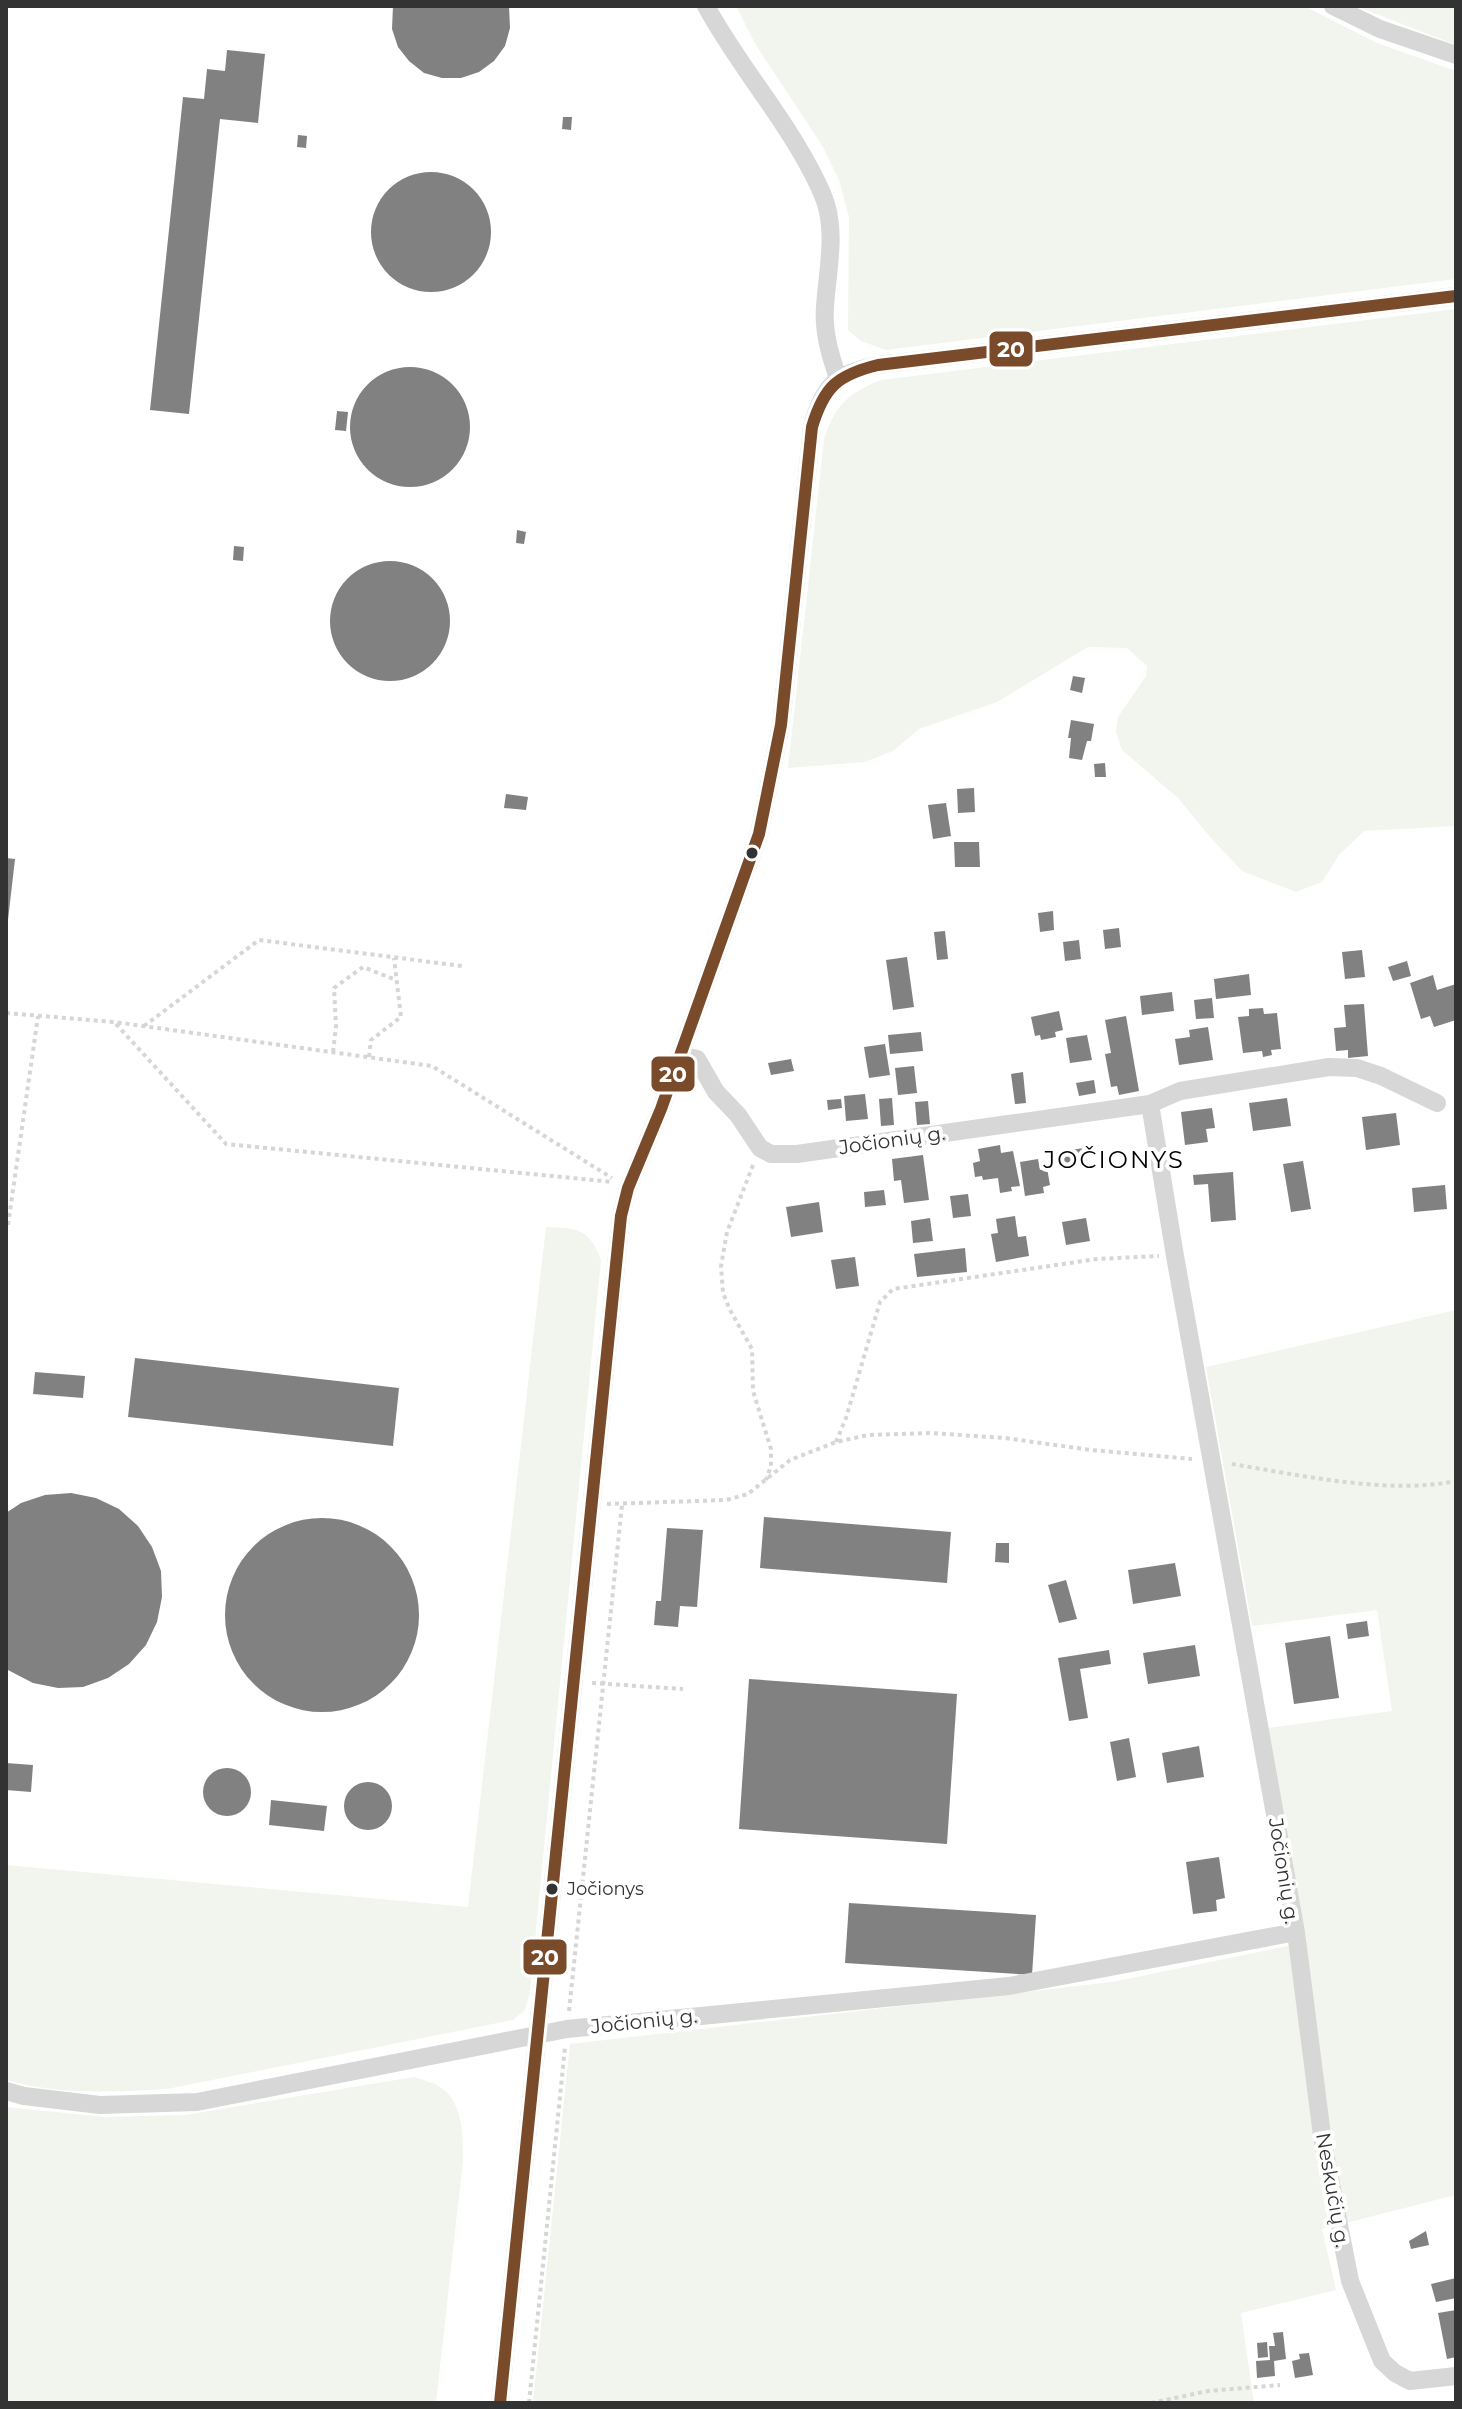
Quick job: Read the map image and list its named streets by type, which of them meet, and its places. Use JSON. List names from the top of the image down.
{
  "streets": {
    "street": ["Jočionių g.", "Neskučių g."]
  },
  "crossings": [
    ["Jočionių g.", "Neskučių g."]
  ],
  "districts": ["JOČIONYS"],
  "places": ["Jočionys"],
  "lines": ["transit line 20"]
}
